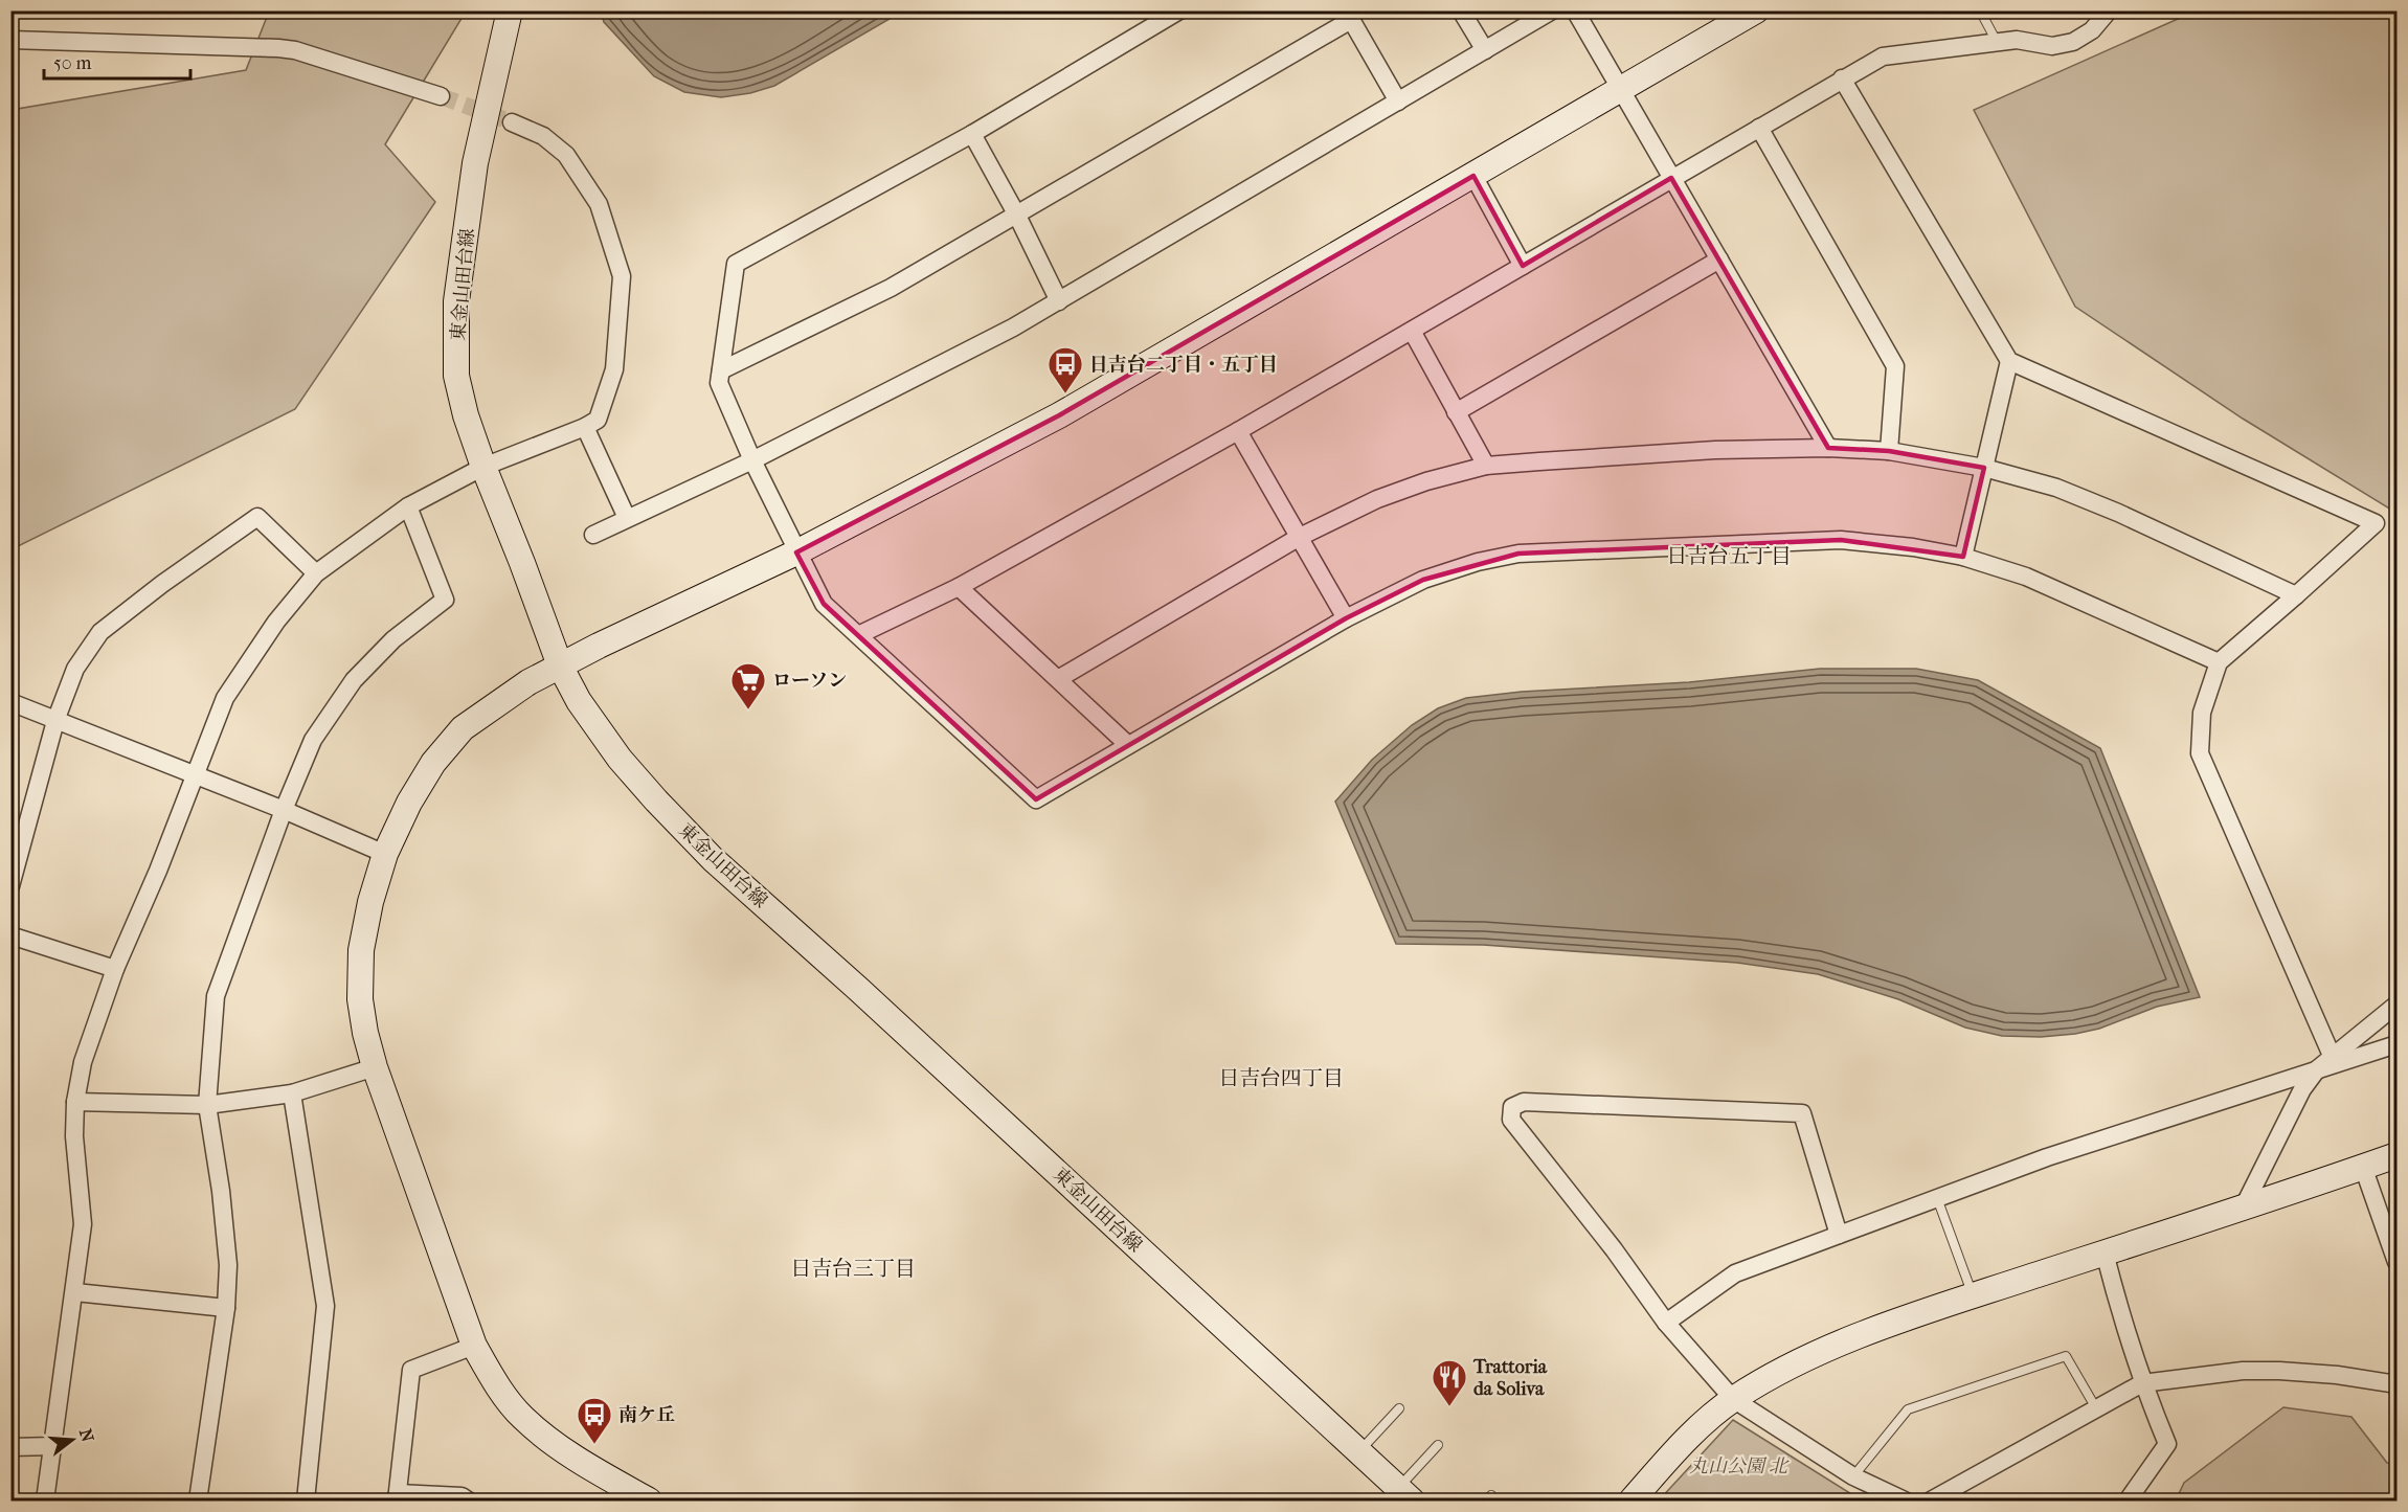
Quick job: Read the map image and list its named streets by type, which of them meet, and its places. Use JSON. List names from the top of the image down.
{
  "streets": {
    "street": ["東金山田台線"]
  },
  "districts": ["日吉台五丁目", "日吉台四丁目", "日吉台三丁目"],
  "parks": ["丸山公園 北"],
  "places": {
    "bus stop": ["日吉台二丁目・五丁目", "南ケ丘"],
    "supermarket": ["ローソン"],
    "restaurant": ["Trattoria da Soliva"]
  },
  "scale_bar": "50 m",
  "north": "right"
}
